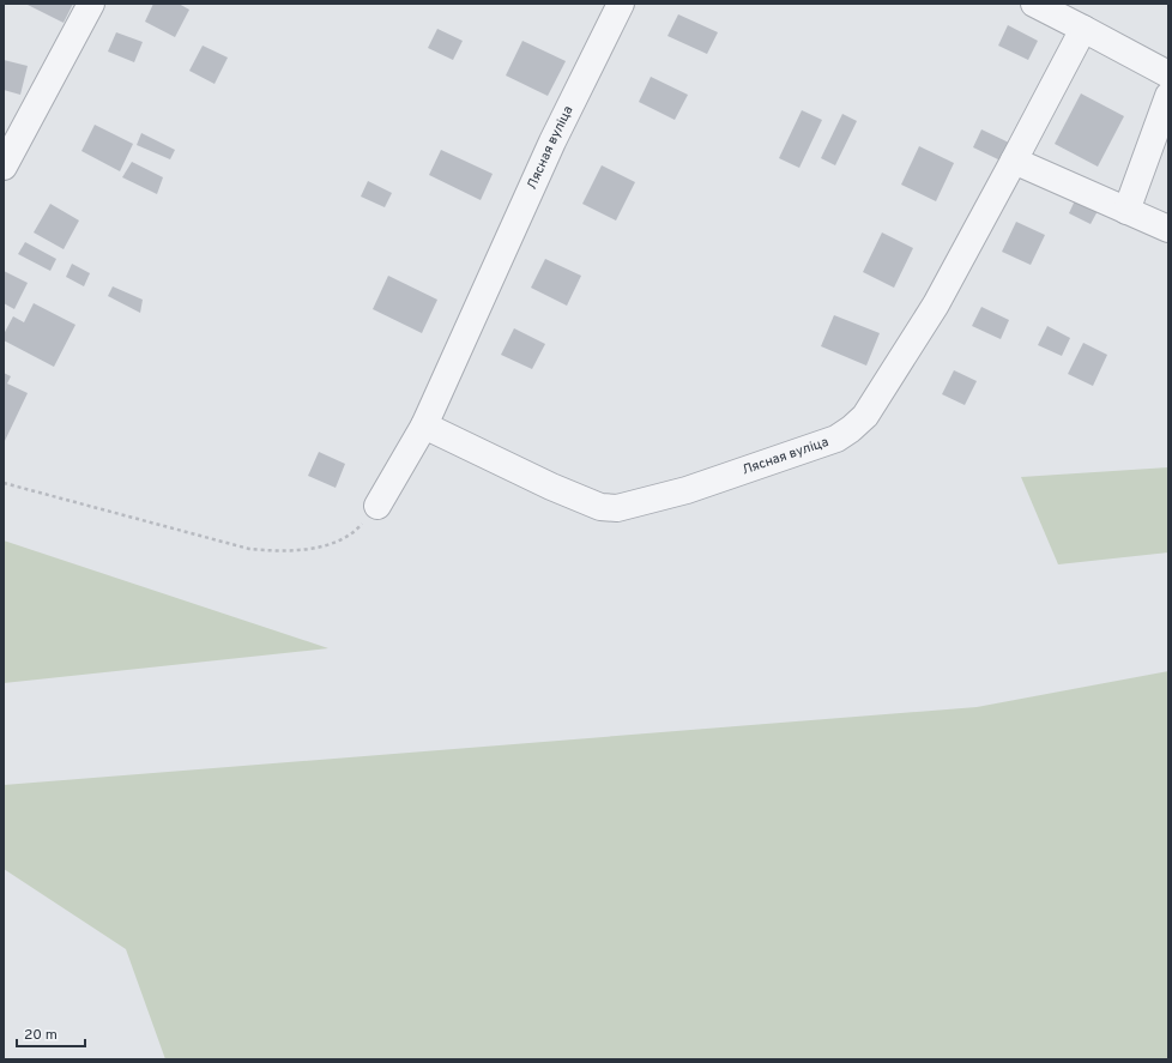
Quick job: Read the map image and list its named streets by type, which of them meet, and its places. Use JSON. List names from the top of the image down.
{
  "streets": {
    "street": ["Лясная вуліца"]
  },
  "scale_bar": "20 m"
}
